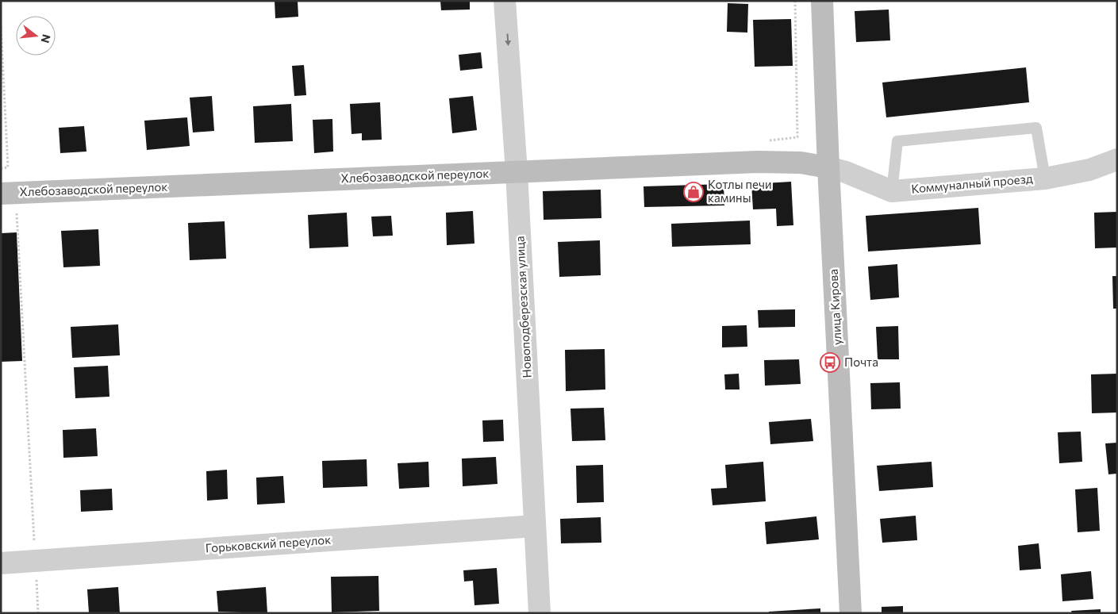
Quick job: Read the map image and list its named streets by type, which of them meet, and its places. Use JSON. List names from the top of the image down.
{
  "streets": {
    "street": [
      "Хлебозаводской переулок",
      "Коммуналный проезд",
      "Новоподберезская улица",
      "улица Кирова",
      "Горьковский переулок"
    ]
  },
  "crossings": [
    ["Хлебозаводской переулок", "Коммуналный проезд"],
    ["Хлебозаводской переулок", "Новоподберезская улица"],
    ["Хлебозаводской переулок", "улица Кирова"],
    ["Коммуналный проезд", "улица Кирова"],
    ["Новоподберезская улица", "Горьковский переулок"]
  ],
  "places": {
    "shop": ["Котлы печи камины"],
    "bus stop": ["Почта"]
  },
  "north": "right"
}
